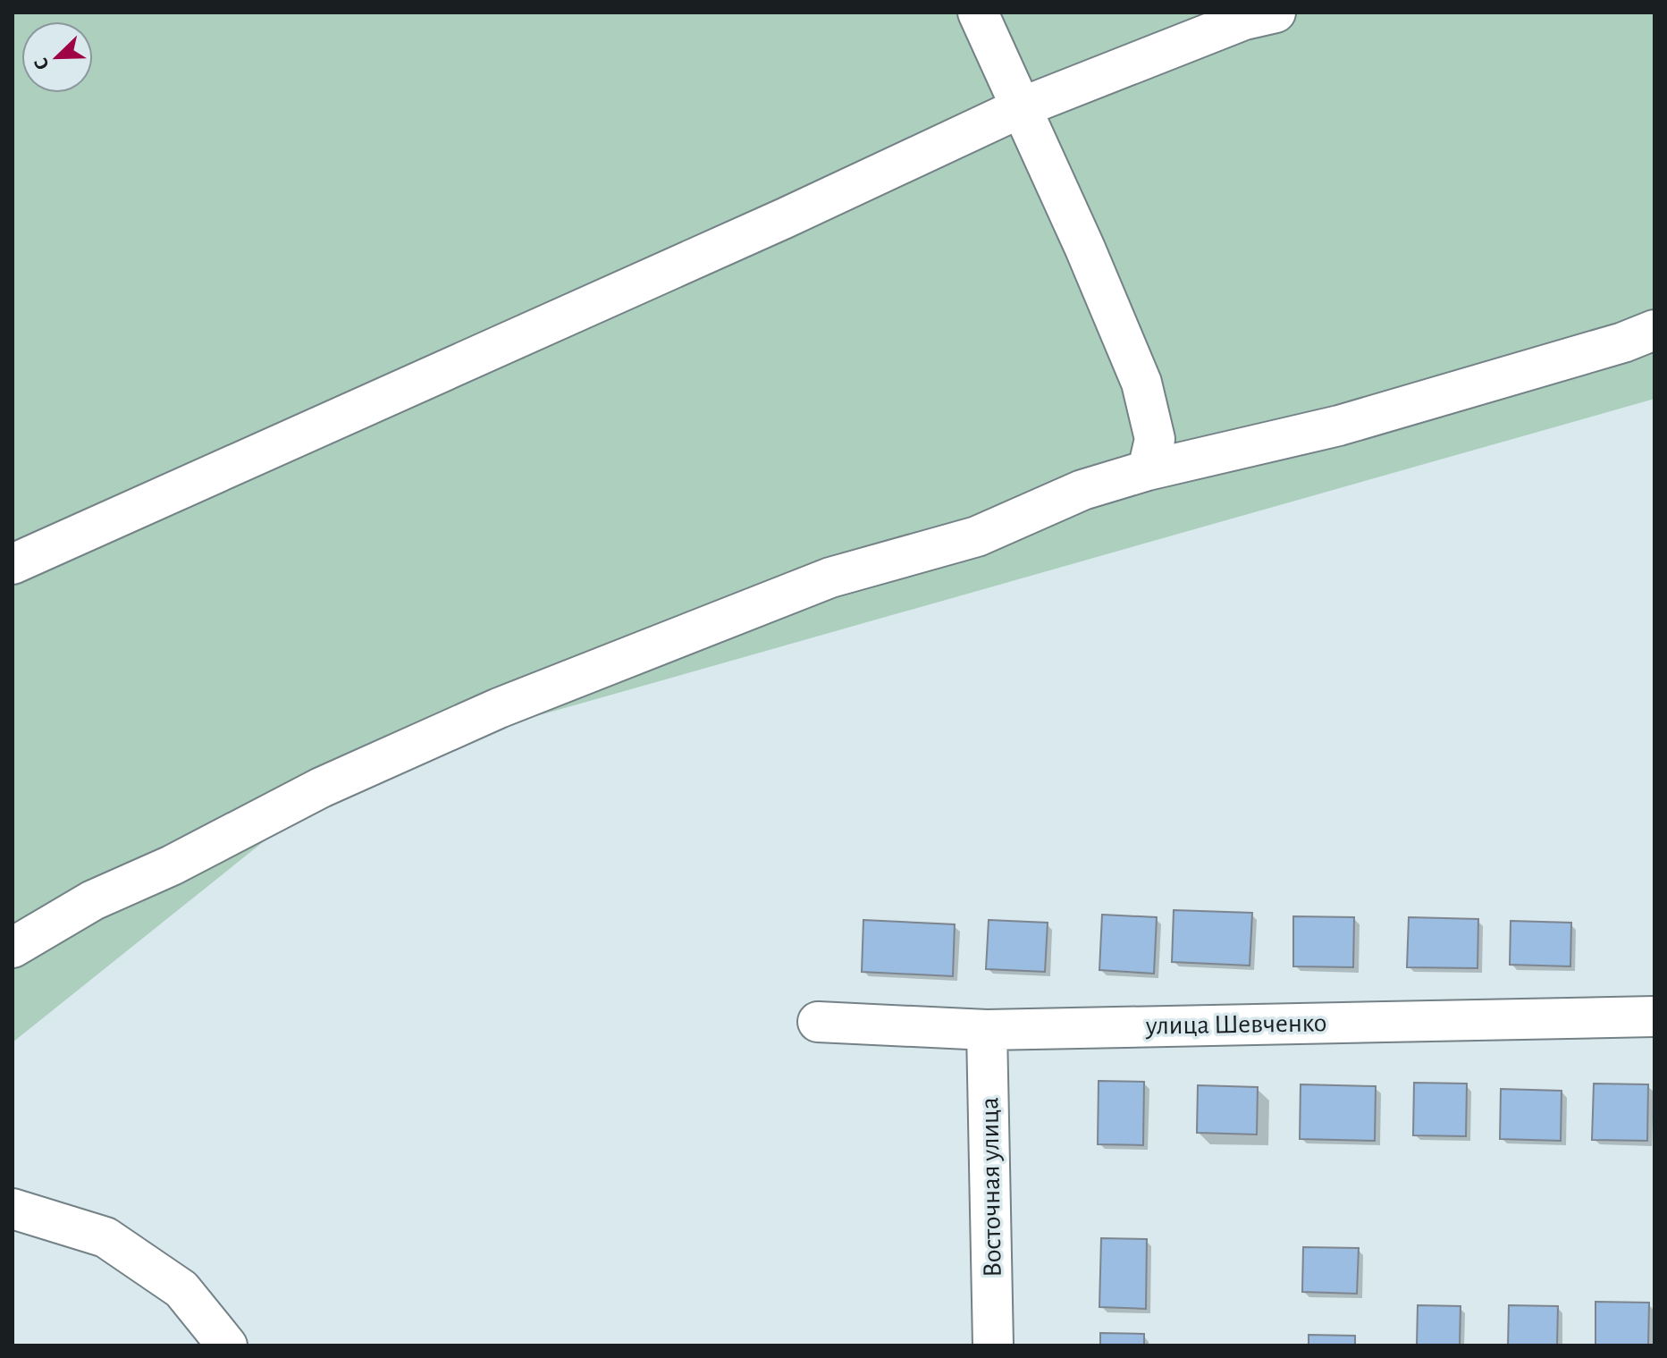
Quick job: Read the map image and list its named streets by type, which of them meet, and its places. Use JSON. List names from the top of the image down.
{
  "streets": {
    "street": ["улица Шевченко", "Восточная улица"]
  },
  "crossings": [
    ["улица Шевченко", "Восточная улица"]
  ],
  "north": "bottom left"
}
